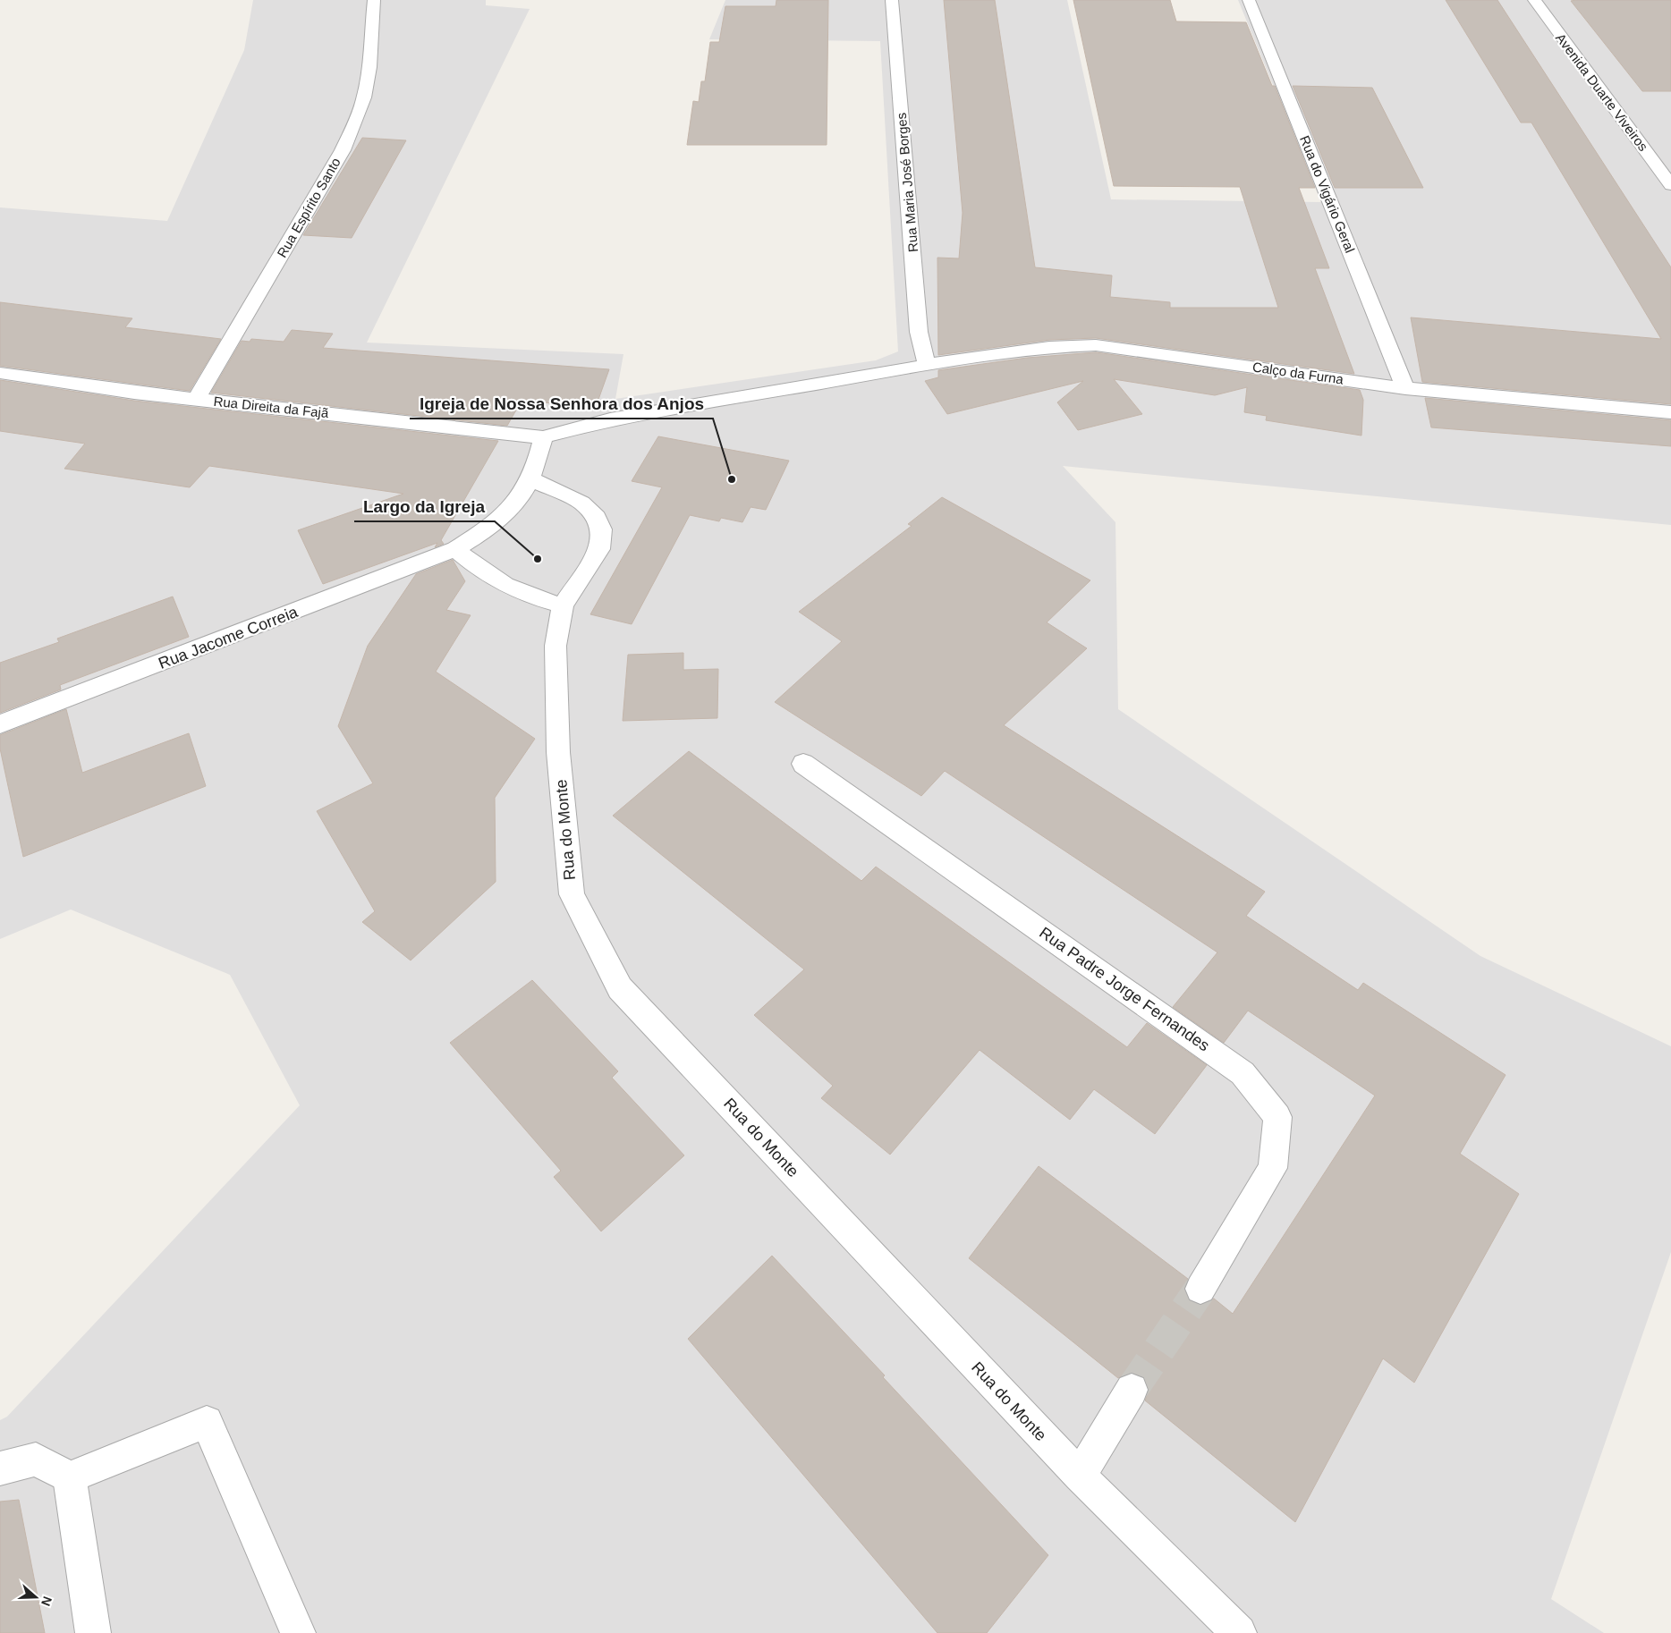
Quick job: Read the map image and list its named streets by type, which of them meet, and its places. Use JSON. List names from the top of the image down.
{
  "streets": {
    "street": [
      "Avenida Duarte Viveiros",
      "Rua Maria José Borges",
      "Rua do Vigário Geral",
      "Rua Espírito Santo",
      "Calço da Furna",
      "Rua Direita da Fajã",
      "Rua Jacome Correia",
      "Rua do Monte",
      "Rua Padre Jorge Fernandes"
    ]
  },
  "crossings": [
    ["Rua Maria José Borges", "Calço da Furna"],
    ["Rua do Vigário Geral", "Calço da Furna"],
    ["Rua Espírito Santo", "Rua Direita da Fajã"],
    ["Calço da Furna", "Rua Direita da Fajã"],
    ["Calço da Furna", "Rua Jacome Correia"],
    ["Rua Direita da Fajã", "Rua Jacome Correia"],
    ["Rua Jacome Correia", "Rua do Monte"]
  ],
  "places": ["Igreja de Nossa Senhora dos Anjos", "Largo da Igreja"],
  "north": "right"
}
